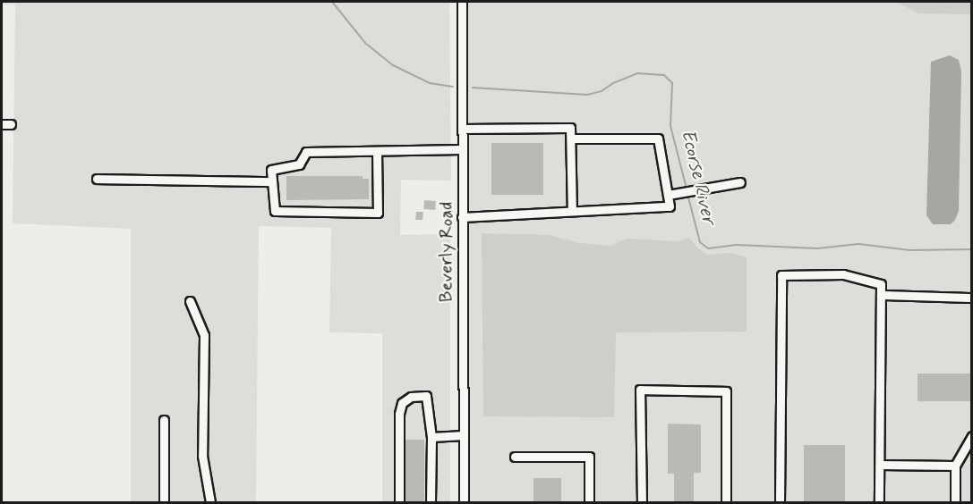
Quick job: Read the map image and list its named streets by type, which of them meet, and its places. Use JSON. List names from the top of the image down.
{
  "streets": {
    "street": ["Beverly Road"]
  },
  "water": ["Ecorse River"]
}
